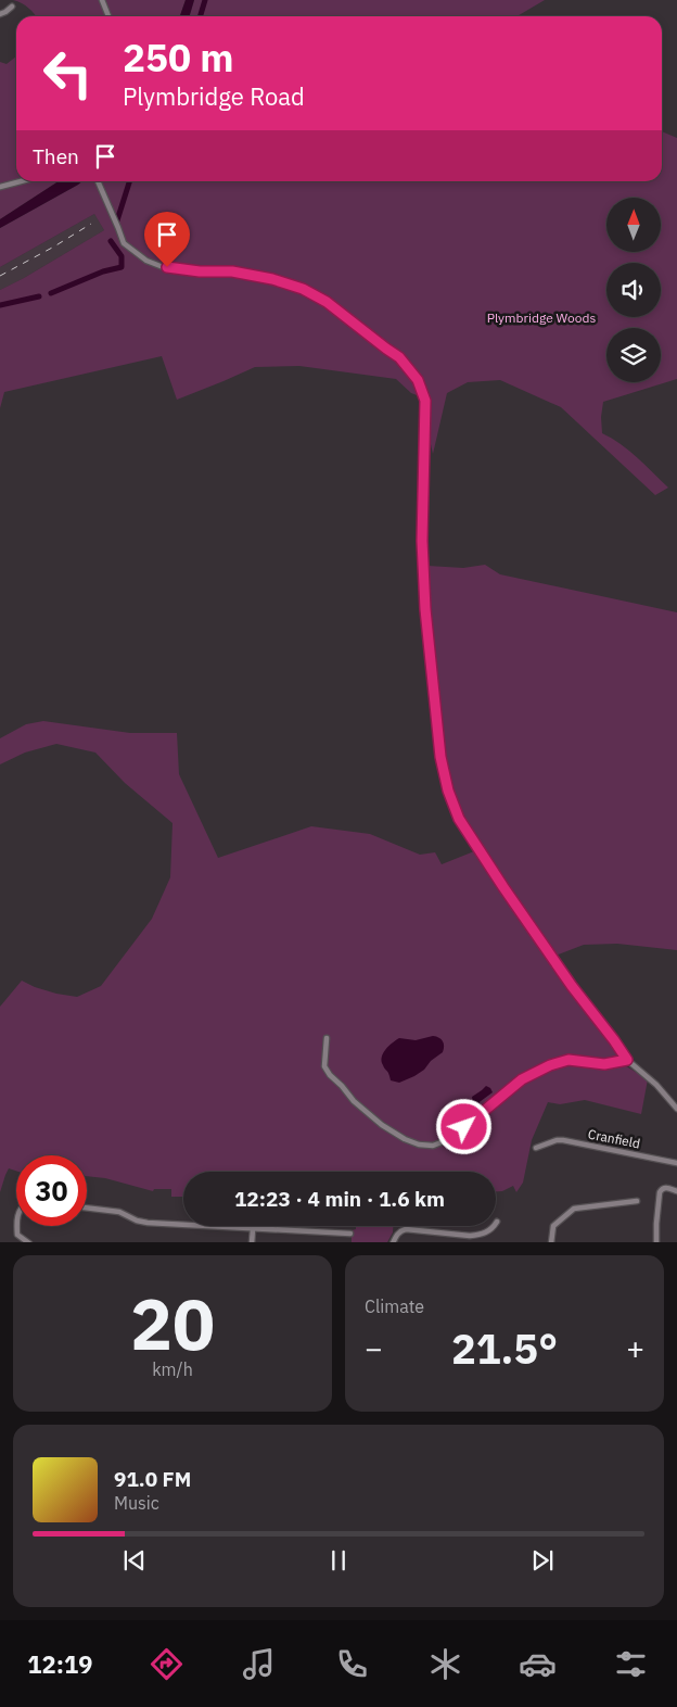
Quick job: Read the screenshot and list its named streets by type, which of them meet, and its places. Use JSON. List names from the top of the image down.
{
  "streets": {
    "street": ["Cranfield"]
  },
  "parks": ["Plymbridge Woods"],
  "north": "top",
  "page": {
    "turn": ["250 m", "Plymbridge Road"],
    "then": "Then",
    "limit": "30",
    "trip": "12:23 · 4 min · 1.6 km",
    "tile": [
      ["20", "km/h"],
      "Climate"
    ],
    "heat": ["−", "21.5°", "+"],
    "song": ["91.0 FM", "Music"],
    "tabs": "12:19"
  }
}
